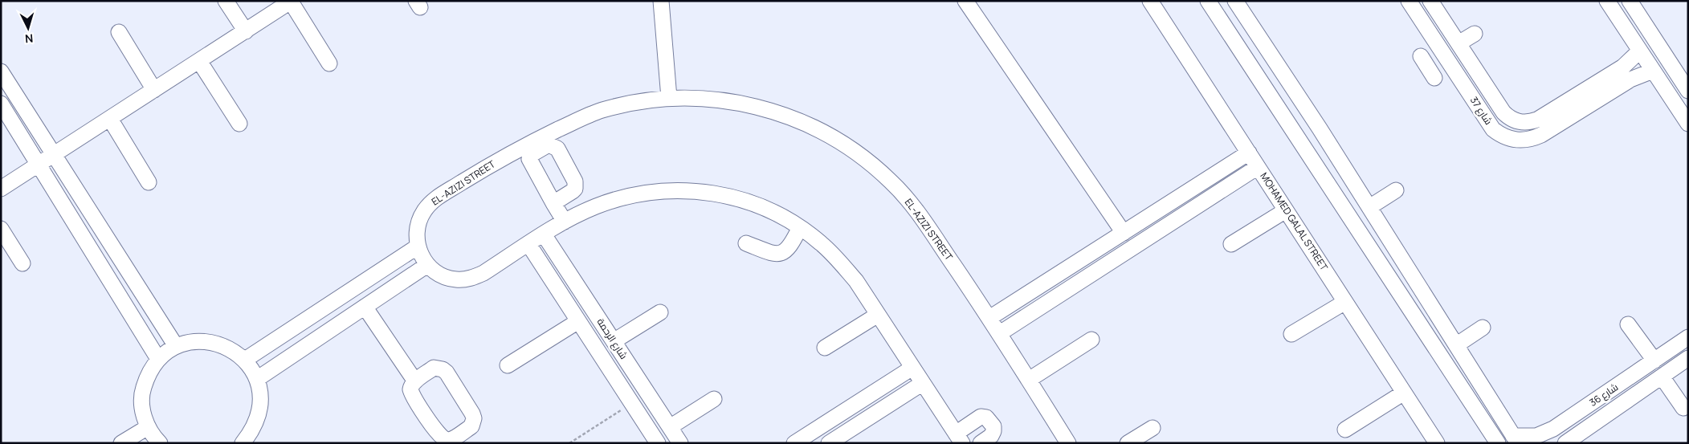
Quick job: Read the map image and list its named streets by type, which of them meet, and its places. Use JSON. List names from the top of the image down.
{
  "streets": {
    "street": [
      "شارع 37",
      "EL-AZIZI STREET",
      "MOHAMED GALAL STREET",
      "شارع الرحمة",
      "شارع 36"
    ]
  },
  "crossings": [
    ["EL-AZIZI STREET", "شارع الرحمة"]
  ],
  "north": "bottom"
}
